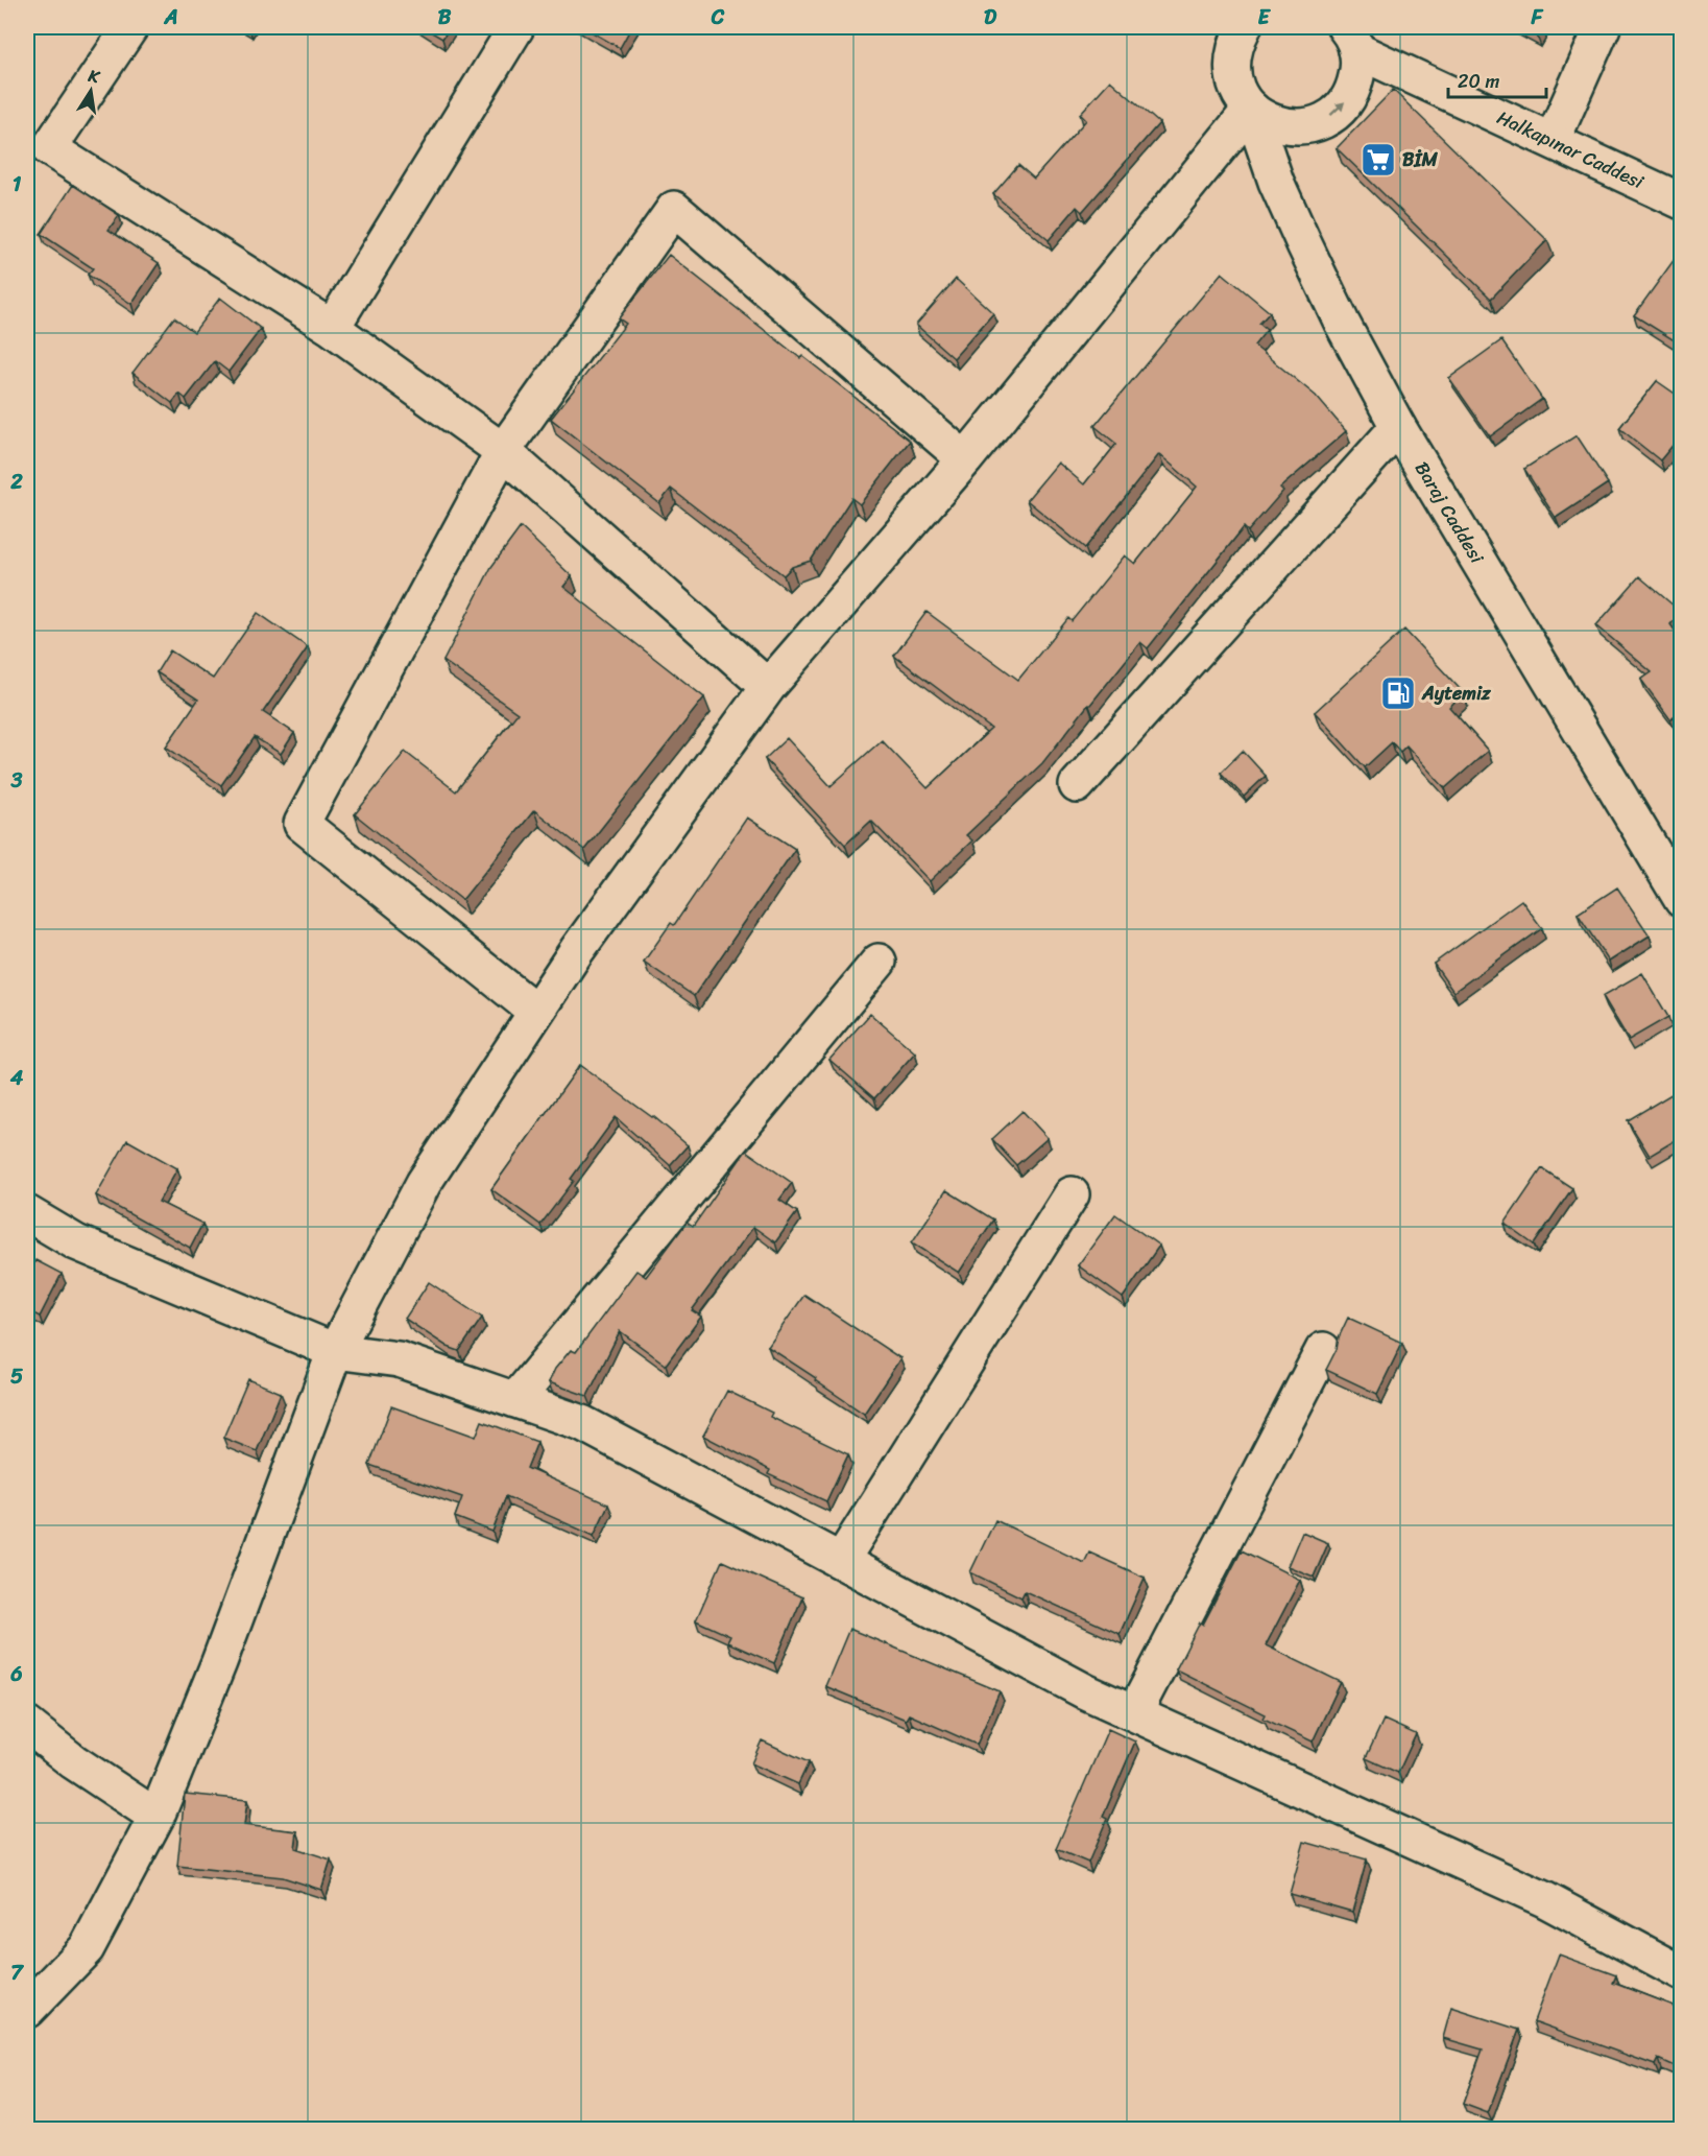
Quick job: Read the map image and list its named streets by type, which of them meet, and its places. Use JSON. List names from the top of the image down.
{
  "streets": {
    "street": ["Halkapınar Caddesi", "Baraj Caddesi"]
  },
  "places": {
    "supermarket": ["BİM"],
    "fuel station": ["Aytemiz"]
  },
  "scale_bar": "20 m",
  "north": "top",
  "grid": {
    "columns": [
      "A",
      "B",
      "C",
      "D",
      "E",
      "F"
    ],
    "rows": [
      "1",
      "2",
      "3",
      "4",
      "5",
      "6",
      "7"
    ]
  }
}
